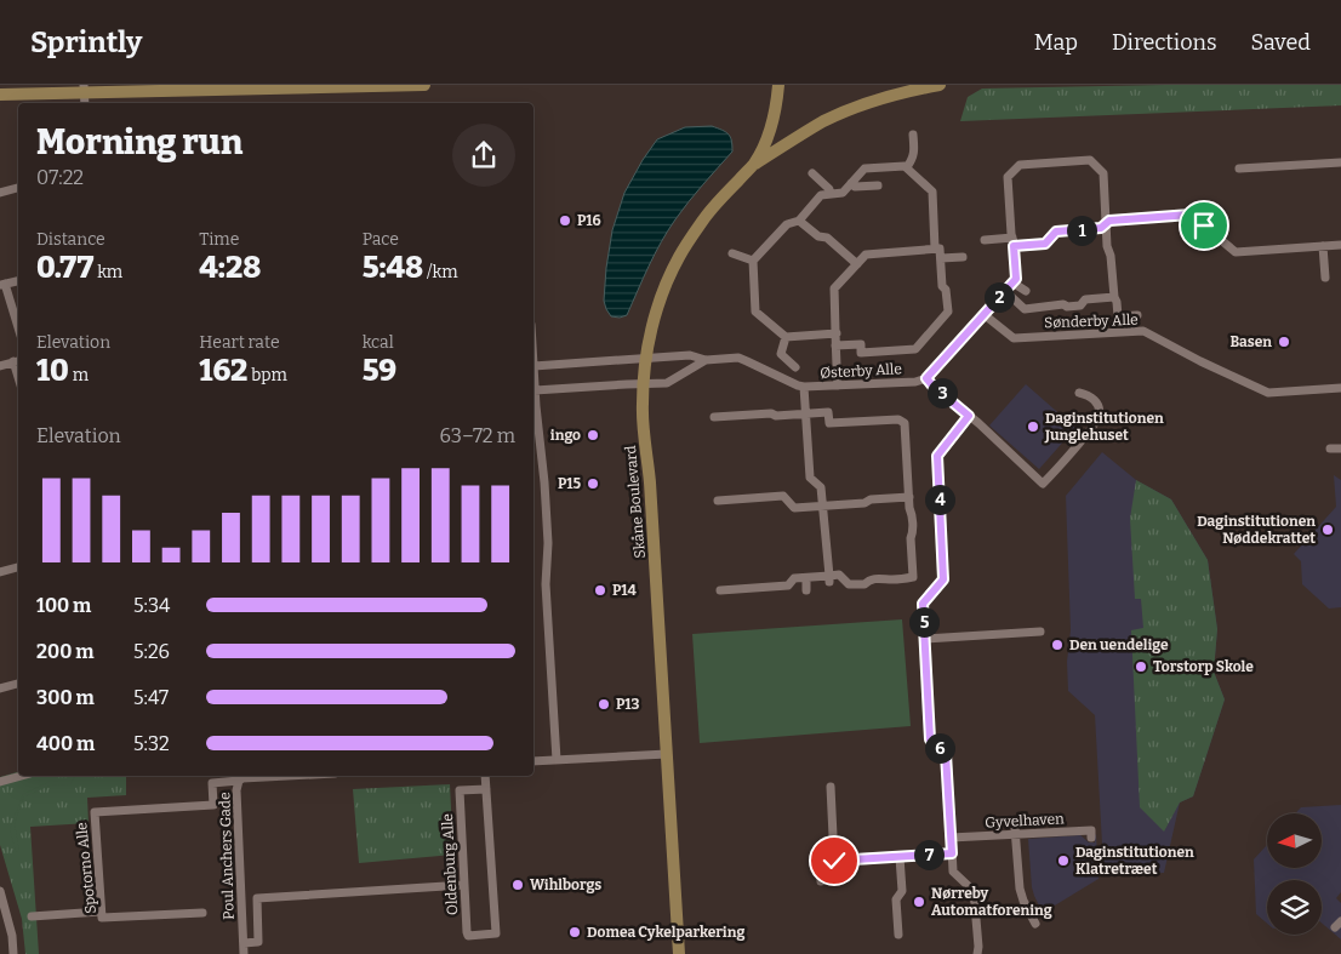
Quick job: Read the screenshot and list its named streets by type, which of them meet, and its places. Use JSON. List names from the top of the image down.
{
  "streets": {
    "street": [
      "Sønderby Alle",
      "Østerby Alle",
      "Skåne Boulevard",
      "Gyvelhaven",
      "Poul Anchers Gade",
      "Oldenburg Alle",
      "Spotorno Alle"
    ]
  },
  "crossings": [
    ["Østerby Alle", "Skåne Boulevard"],
    ["Poul Anchers Gade", "Spotorno Alle"]
  ],
  "places": [
    "P16",
    "Basen",
    "Daginstitutionen Junglehuset",
    "ingo",
    "P15",
    "Daginstitutionen Nøddekrattet",
    "P14",
    "Den uendelige",
    "Torstorp Skole",
    "P13",
    "Daginstitutionen Klatretræet",
    "Wihlborgs",
    "Nørreby Automatforening",
    "Domea Cykelparkering"
  ],
  "north": "left",
  "page": {
    "header": "Sprintly",
    "nav": ["Map", "Directions", "Saved"],
    "heading": ["Morning run", "07:22"],
    "stats": [
      ["Distance", "0.77 km"],
      ["Time", "4:28"],
      ["Pace", "5:48 /km"],
      ["Elevation", "10 m"],
      ["Heart rate", "162 bpm"],
      ["kcal", "59"]
    ],
    "pins": [
      "1",
      "2",
      "3",
      "4",
      "5",
      "6",
      "7"
    ],
    "chart": ["Elevation", "63–72 m"],
    "list": [
      {
        "name": "100 m",
        "note": "5:34"
      },
      {
        "name": "200 m",
        "note": "5:26"
      },
      {
        "name": "300 m",
        "note": "5:47"
      },
      {
        "name": "400 m",
        "note": "5:32"
      }
    ]
  }
}
